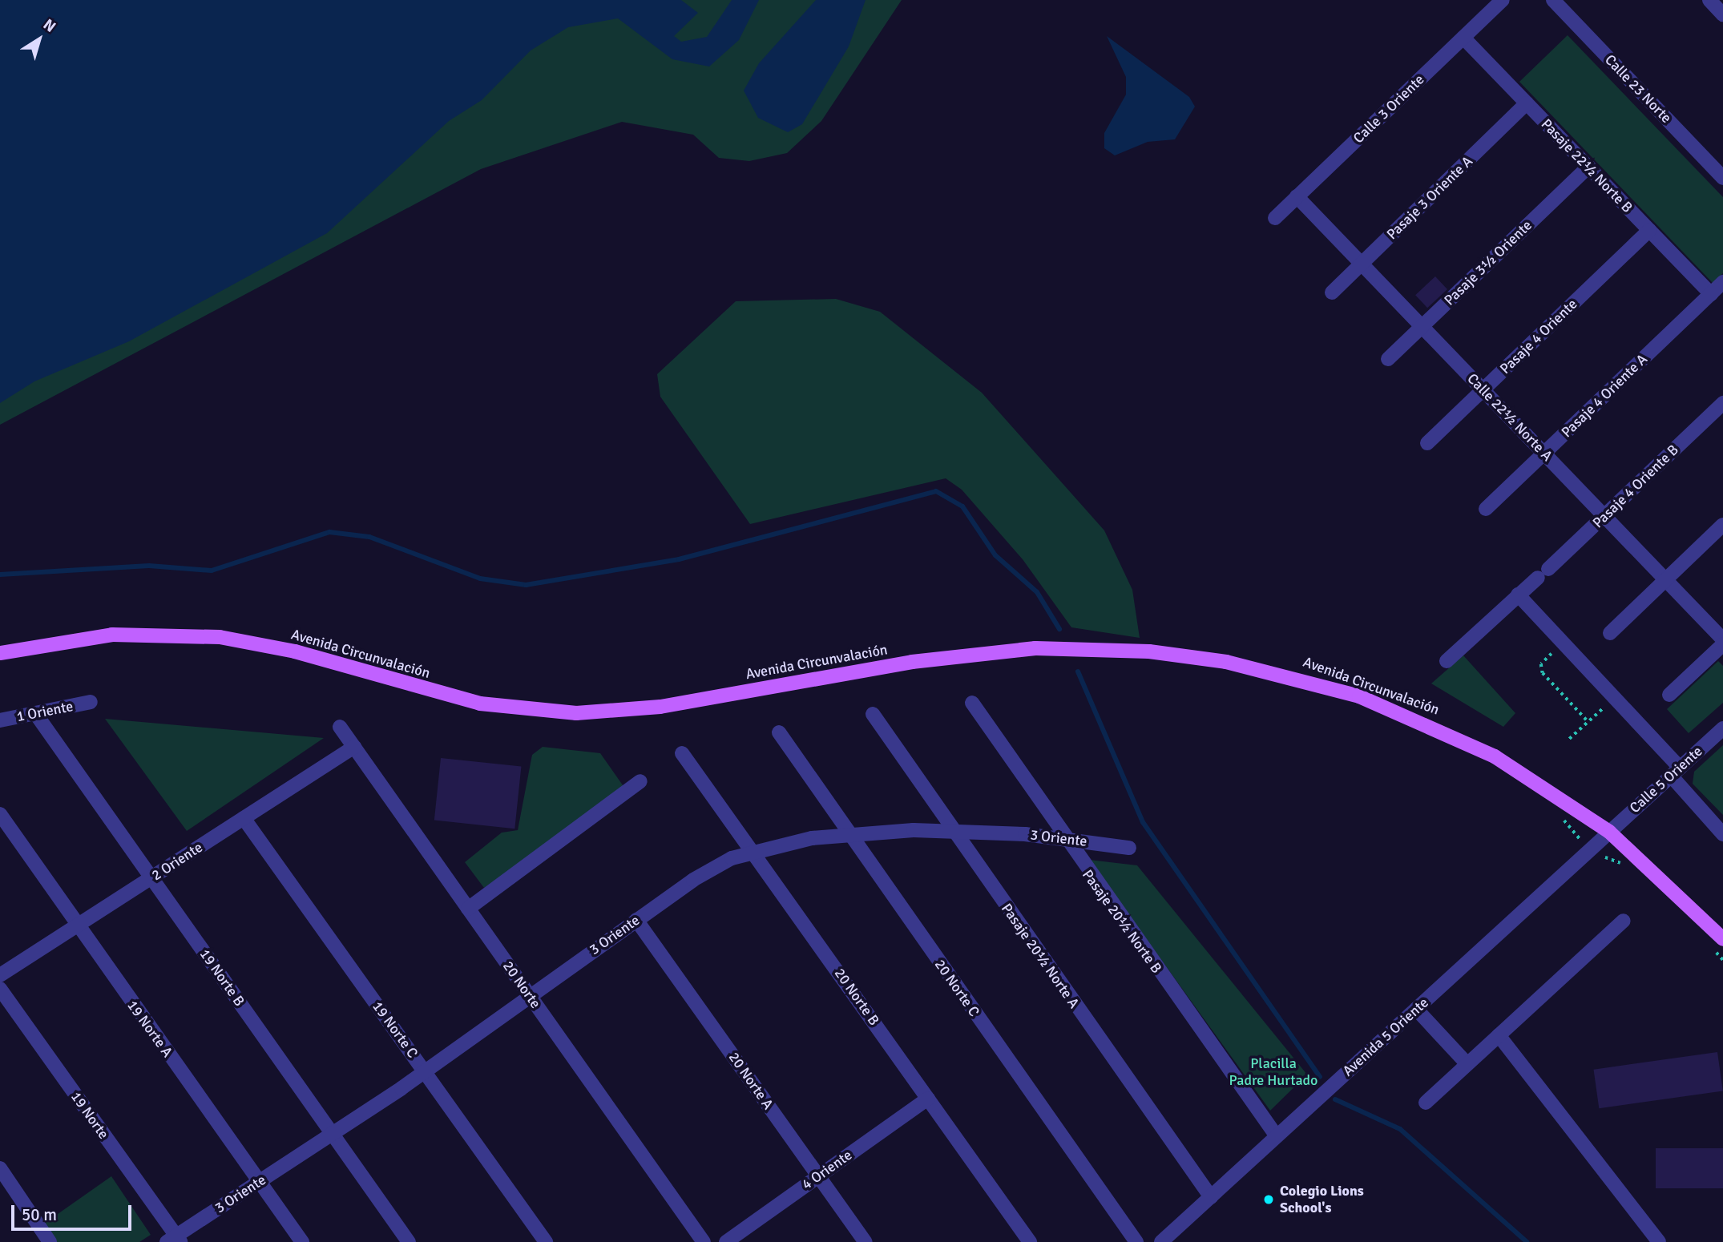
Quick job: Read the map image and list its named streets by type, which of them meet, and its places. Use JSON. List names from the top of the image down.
{
  "streets": {
    "main road": ["Avenida Circunvalación"],
    "street": [
      "Calle 23 Norte",
      "Calle 3 Oriente",
      "Pasaje 22½ Norte B",
      "Pasaje 3 Oriente A",
      "Pasaje 3½ Oriente",
      "Pasaje 4 Oriente",
      "Pasaje 4 Oriente A",
      "Calle 22½ Norte A",
      "Pasaje 4 Oriente B",
      "1 Oriente",
      "Calle 5 Oriente",
      "3 Oriente",
      "2 Oriente",
      "Pasaje 20½ Norte B",
      "Pasaje 20½ Norte A",
      "19 Norte B",
      "20 Norte",
      "20 Norte C",
      "20 Norte B",
      "19 Norte A",
      "19 Norte C",
      "Avenida 5 Oriente",
      "20 Norte A",
      "19 Norte",
      "4 Oriente"
    ]
  },
  "crossings": [
    ["Calle 3 Oriente", "Pasaje 22½ Norte B"],
    ["Calle 3 Oriente", "Calle 22½ Norte A"],
    ["Pasaje 22½ Norte B", "Pasaje 3 Oriente A"],
    ["Pasaje 22½ Norte B", "Pasaje 3½ Oriente"],
    ["Pasaje 22½ Norte B", "Pasaje 4 Oriente"],
    ["Pasaje 22½ Norte B", "Pasaje 4 Oriente A"],
    ["Pasaje 3 Oriente A", "Calle 22½ Norte A"],
    ["Pasaje 3½ Oriente", "Calle 22½ Norte A"],
    ["Pasaje 4 Oriente", "Calle 22½ Norte A"],
    ["Pasaje 4 Oriente A", "Calle 22½ Norte A"],
    ["Calle 22½ Norte A", "Pasaje 4 Oriente B"],
    ["Avenida Circunvalación", "Calle 5 Oriente"],
    ["Avenida Circunvalación", "Avenida 5 Oriente"],
    ["1 Oriente", "19 Norte B"],
    ["Calle 5 Oriente", "Avenida 5 Oriente"],
    ["3 Oriente", "Pasaje 20½ Norte B"],
    ["3 Oriente", "Pasaje 20½ Norte A"],
    ["3 Oriente", "19 Norte B"],
    ["3 Oriente", "20 Norte"],
    ["3 Oriente", "20 Norte C"],
    ["3 Oriente", "20 Norte B"],
    ["3 Oriente", "19 Norte A"],
    ["3 Oriente", "19 Norte C"],
    ["3 Oriente", "20 Norte A"],
    ["3 Oriente", "19 Norte"],
    ["2 Oriente", "19 Norte B"],
    ["2 Oriente", "20 Norte"],
    ["2 Oriente", "19 Norte A"],
    ["2 Oriente", "19 Norte C"],
    ["Pasaje 20½ Norte B", "Avenida 5 Oriente"],
    ["Pasaje 20½ Norte A", "Avenida 5 Oriente"],
    ["20 Norte B", "4 Oriente"],
    ["20 Norte A", "4 Oriente"]
  ],
  "parks": ["Placilla Padre Hurtado"],
  "places": ["Colegio Lions School's"],
  "scale_bar": "50 m",
  "north": "top right"
}
